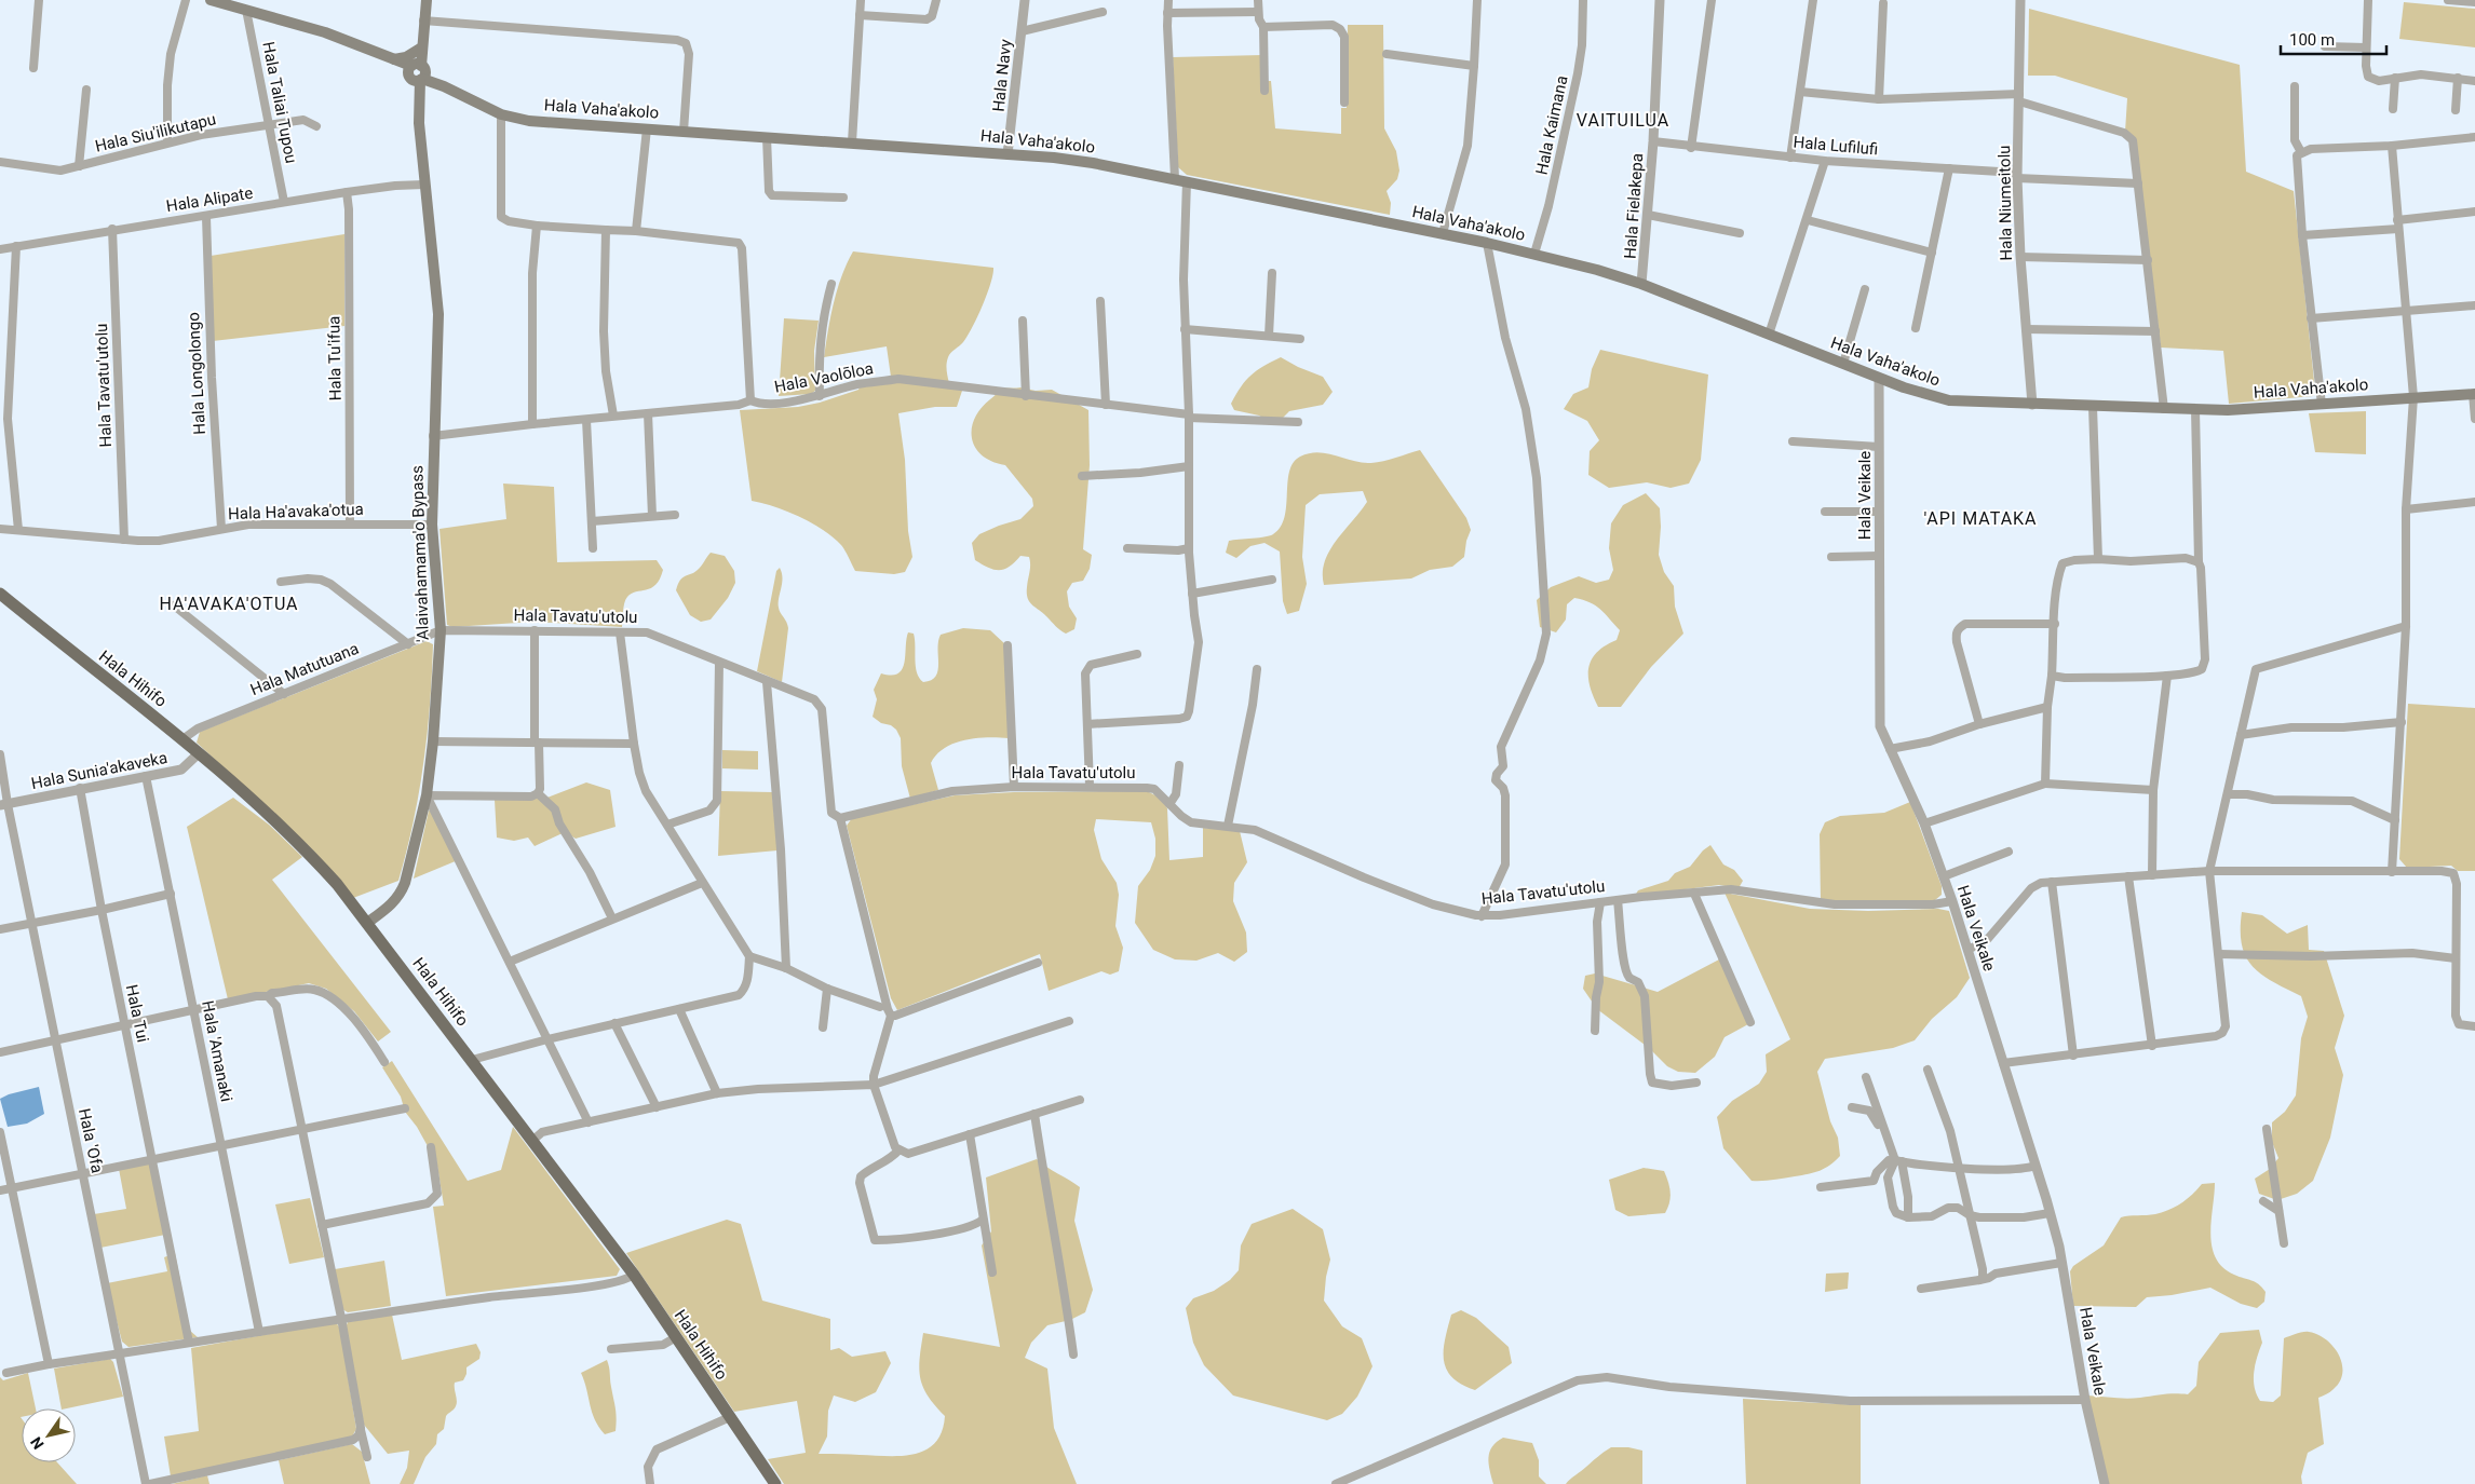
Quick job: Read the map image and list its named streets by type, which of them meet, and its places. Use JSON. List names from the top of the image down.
{
  "streets": {
    "main road": ["Hala Vaha'akolo", "'Alaivahamama'o Bypass", "Hala Hihifo"],
    "street": [
      "Hala Navy",
      "Hala Taliai Tupou",
      "Hala Kaimana",
      "Hala Siu'ilikutapu",
      "Hala Lufilufi",
      "Hala Alipate",
      "Hala Niumeitolu",
      "Hala Fielakepa",
      "Hala Tu'ifua",
      "Hala Longolongo",
      "Hala Vaolōloa",
      "Hala Tavatu'utolu",
      "Hala Veikale",
      "Hala Ha'avaka'otua",
      "Hala Matutuana",
      "Hala Sunia'akaveka",
      "Hala Tui",
      "Hala 'Amanaki",
      "Hala 'Ofa"
    ]
  },
  "crossings": [
    ["Hala Navy", "Hala Vaha'akolo"],
    ["Hala Taliai Tupou", "Hala Vaha'akolo"],
    ["Hala Taliai Tupou", "Hala Siu'ilikutapu"],
    ["Hala Taliai Tupou", "Hala Alipate"],
    ["Hala Vaha'akolo", "Hala Kaimana"],
    ["Hala Vaha'akolo", "Hala Niumeitolu"],
    ["Hala Vaha'akolo", "Hala Fielakepa"],
    ["Hala Vaha'akolo", "Hala Veikale"],
    ["Hala Vaha'akolo", "'Alaivahamama'o Bypass"],
    ["Hala Lufilufi", "Hala Niumeitolu"],
    ["Hala Lufilufi", "Hala Fielakepa"],
    ["Hala Alipate", "Hala Tu'ifua"],
    ["Hala Alipate", "Hala Longolongo"],
    ["Hala Alipate", "Hala Tavatu'utolu"],
    ["Hala Alipate", "'Alaivahamama'o Bypass"],
    ["Hala Tu'ifua", "Hala Ha'avaka'otua"],
    ["Hala Longolongo", "Hala Ha'avaka'otua"],
    ["Hala Vaolōloa", "'Alaivahamama'o Bypass"],
    ["Hala Tavatu'utolu", "Hala Veikale"],
    ["Hala Tavatu'utolu", "Hala Ha'avaka'otua"],
    ["Hala Tavatu'utolu", "'Alaivahamama'o Bypass"],
    ["Hala Tavatu'utolu", "Hala Matutuana"],
    ["Hala Ha'avaka'otua", "'Alaivahamama'o Bypass"],
    ["'Alaivahamama'o Bypass", "Hala Matutuana"],
    ["'Alaivahamama'o Bypass", "Hala Hihifo"],
    ["Hala Matutuana", "Hala Hihifo"],
    ["Hala Hihifo", "Hala Sunia'akaveka"],
    ["Hala Sunia'akaveka", "Hala Tui"],
    ["Hala Sunia'akaveka", "Hala 'Amanaki"],
    ["Hala Sunia'akaveka", "Hala 'Ofa"]
  ],
  "districts": ["VAITUILUA", "'API MATAKA", "HA'AVAKA'OTUA"],
  "scale_bar": "100 m",
  "north": "bottom left"
}
